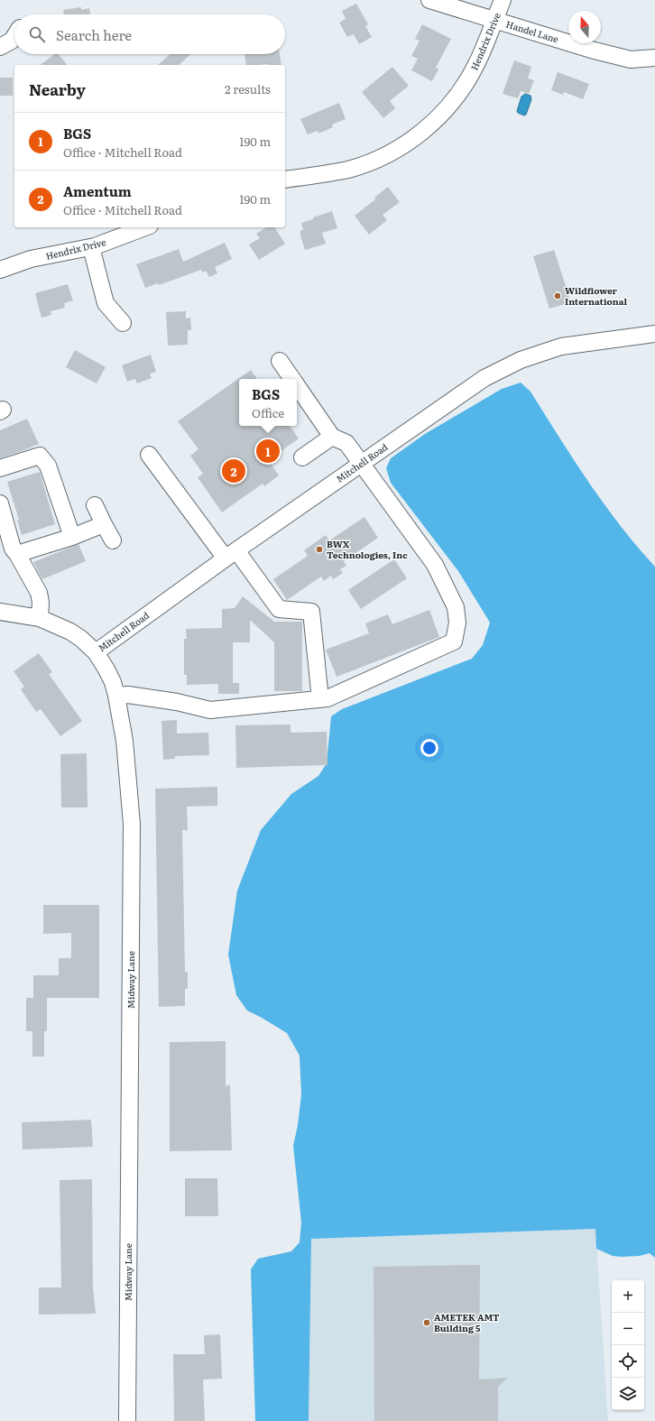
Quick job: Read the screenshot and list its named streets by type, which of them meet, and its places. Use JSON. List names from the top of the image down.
{
  "streets": {
    "street": [
      "Handel Lane",
      "Hendrix Drive",
      "Mitchell Road",
      "Midway Lane"
    ]
  },
  "crossings": [
    ["Handel Lane", "Hendrix Drive"],
    ["Mitchell Road", "Midway Lane"]
  ],
  "places": ["Wildflower International", "BWX Technologies, Inc", "AMETEK AMT Building 5"],
  "north": "top",
  "page": {
    "search": "Search here",
    "heading": ["Nearby", "2 results"],
    "list": [
      {
        "mark": "1",
        "name": "BGS",
        "note": "Office · Mitchell Road",
        "value": "190 m"
      },
      {
        "mark": "2",
        "name": "Amentum",
        "note": "Office · Mitchell Road",
        "value": "190 m"
      }
    ],
    "popup": ["BGS", "Office"],
    "pins": ["1", "2"],
    "map_buttons": ["+", "−"]
  }
}
